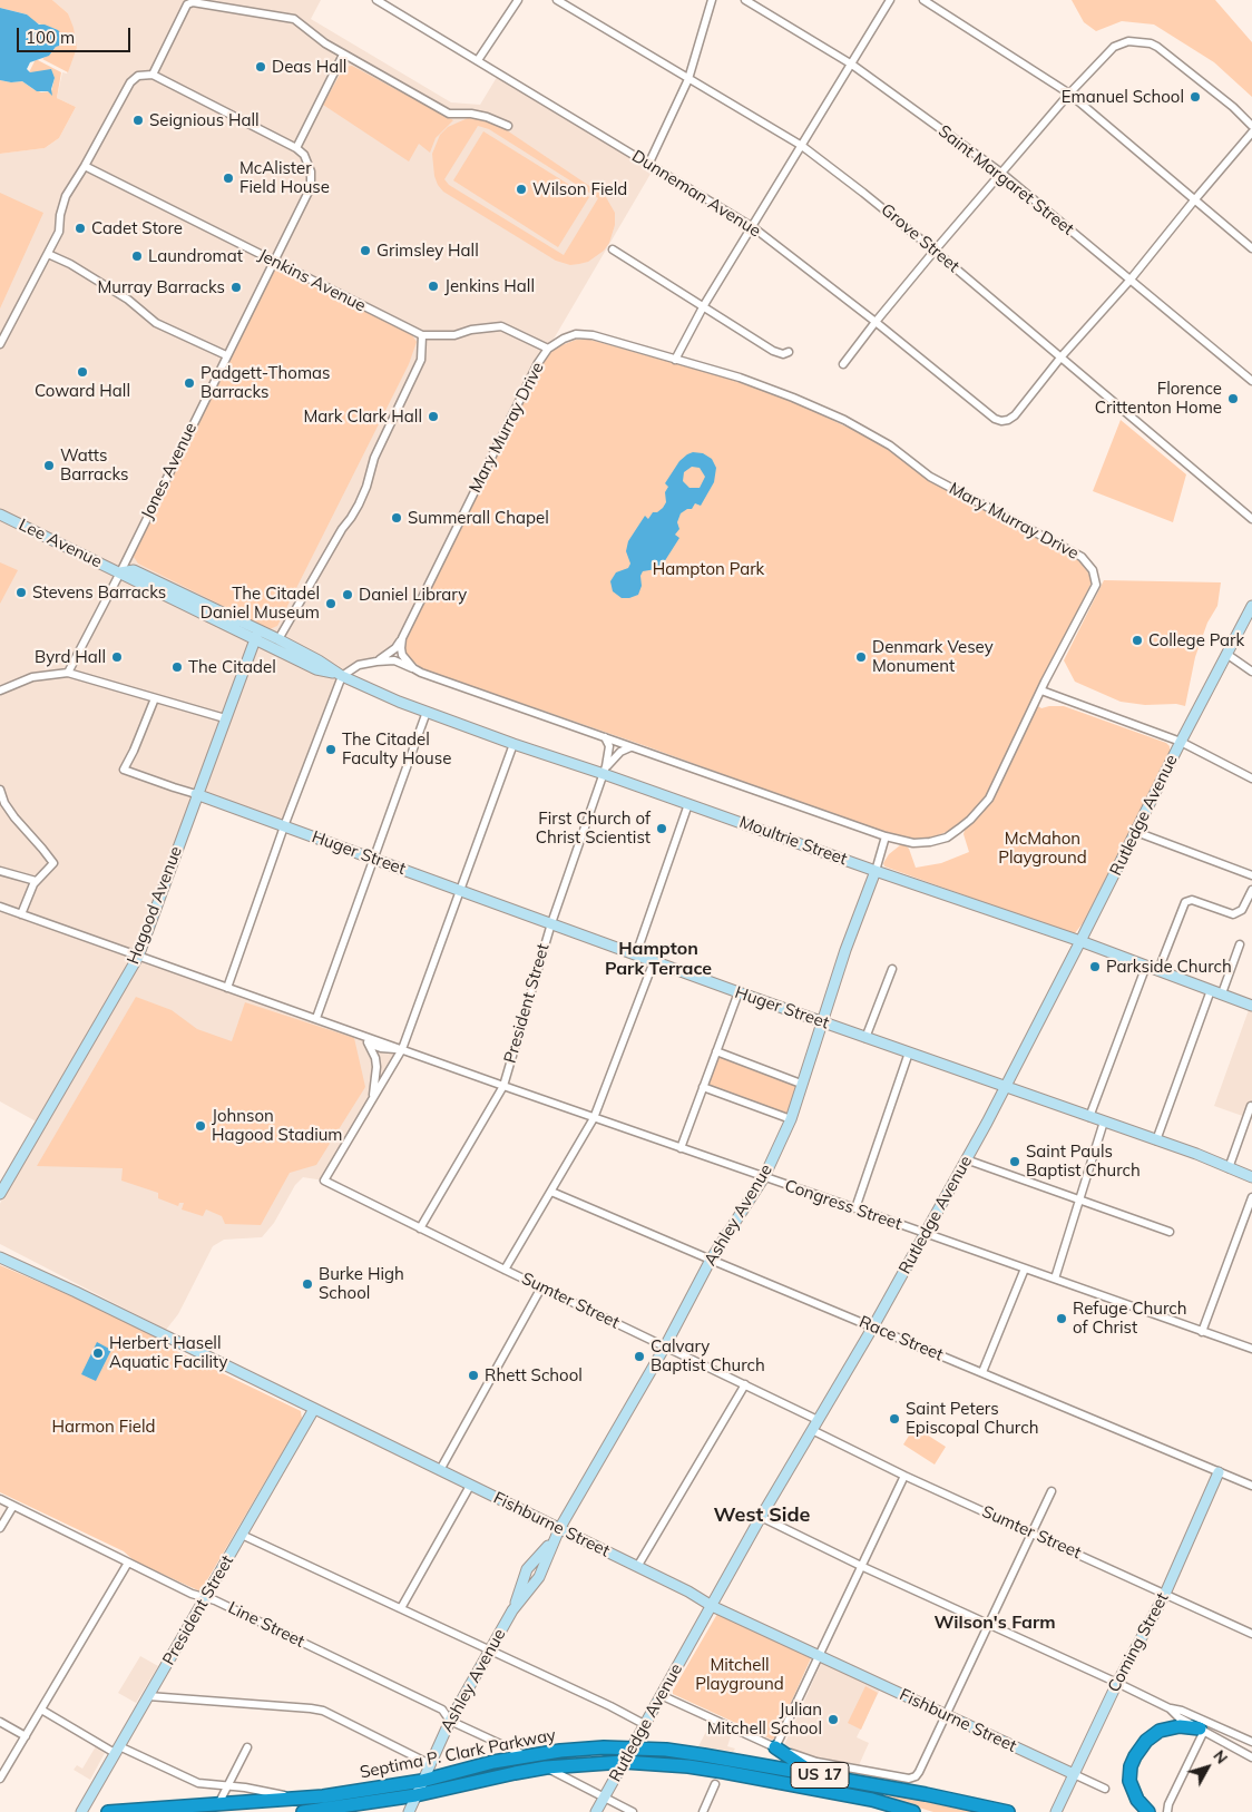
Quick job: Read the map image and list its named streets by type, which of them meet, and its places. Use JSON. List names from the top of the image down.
{
  "streets": {
    "highway": ["Septima P. Clark Parkway", "US 17"],
    "street": [
      "Saint Margaret Street",
      "Dunneman Avenue",
      "Grove Street",
      "Jenkins Avenue",
      "Mary Murray Drive",
      "Jones Avenue",
      "Lee Avenue",
      "Rutledge Avenue",
      "Moultrie Street",
      "Huger Street",
      "Hagood Avenue",
      "President Street",
      "Congress Street",
      "Ashley Avenue",
      "Sumter Street",
      "Race Street",
      "Fishburne Street",
      "Line Street",
      "Coming Street"
    ]
  },
  "crossings": [
    ["Dunneman Avenue", "Grove Street"],
    ["Jenkins Avenue", "Mary Murray Drive"],
    ["Jenkins Avenue", "Jones Avenue"],
    ["Mary Murray Drive", "President Street"],
    ["Mary Murray Drive", "Ashley Avenue"],
    ["Jones Avenue", "Lee Avenue"],
    ["Jones Avenue", "Moultrie Street"],
    ["Lee Avenue", "Moultrie Street"],
    ["Rutledge Avenue", "Moultrie Street"],
    ["Rutledge Avenue", "Huger Street"],
    ["Rutledge Avenue", "Congress Street"],
    ["Rutledge Avenue", "Sumter Street"],
    ["Rutledge Avenue", "Race Street"],
    ["Rutledge Avenue", "Fishburne Street"],
    ["Rutledge Avenue", "Septima P. Clark Parkway"],
    ["Moultrie Street", "Hagood Avenue"],
    ["Moultrie Street", "President Street"],
    ["Moultrie Street", "Ashley Avenue"],
    ["Huger Street", "Hagood Avenue"],
    ["Huger Street", "President Street"],
    ["Huger Street", "Ashley Avenue"],
    ["Hagood Avenue", "Congress Street"],
    ["President Street", "Congress Street"],
    ["President Street", "Sumter Street"],
    ["President Street", "Fishburne Street"],
    ["President Street", "Line Street"],
    ["Congress Street", "Ashley Avenue"],
    ["Ashley Avenue", "Sumter Street"],
    ["Ashley Avenue", "Race Street"],
    ["Ashley Avenue", "Fishburne Street"],
    ["Ashley Avenue", "Line Street"],
    ["Ashley Avenue", "Septima P. Clark Parkway"],
    ["Sumter Street", "Coming Street"],
    ["Race Street", "Coming Street"],
    ["Fishburne Street", "Coming Street"],
    ["Line Street", "Septima P. Clark Parkway"]
  ],
  "districts": ["Hampton Park Terrace", "West Side", "Wilson's Farm"],
  "parks": [
    "Hampton Park",
    "McMahon Playground",
    "Harmon Field",
    "Mitchell Playground"
  ],
  "places": [
    "Deas Hall",
    "Emanuel School",
    "Seignious Hall",
    "McAlister Field House",
    "Wilson Field",
    "Cadet Store",
    "Grimsley Hall",
    "Laundromat",
    "Jenkins Hall",
    "Murray Barracks",
    "Coward Hall",
    "Padgett-Thomas Barracks",
    "Florence Crittenton Home",
    "Mark Clark Hall",
    "Watts Barracks",
    "Summerall Chapel",
    "Stevens Barracks",
    "Daniel Library",
    "The Citadel Daniel Museum",
    "College Park",
    "Byrd Hall",
    "Denmark Vesey Monument",
    "The Citadel",
    "The Citadel Faculty House",
    "First Church of Christ Scientist",
    "Parkside Church",
    "Johnson Hagood Stadium",
    "Saint Pauls Baptist Church",
    "Burke High School",
    "Refuge Church of Christ",
    "Herbert Hasell Aquatic Facility",
    "Calvary Baptist Church",
    "Rhett School",
    "Saint Peters Episcopal Church",
    "Julian Mitchell School"
  ],
  "scale_bar": "100 m",
  "north": "top right"
}
